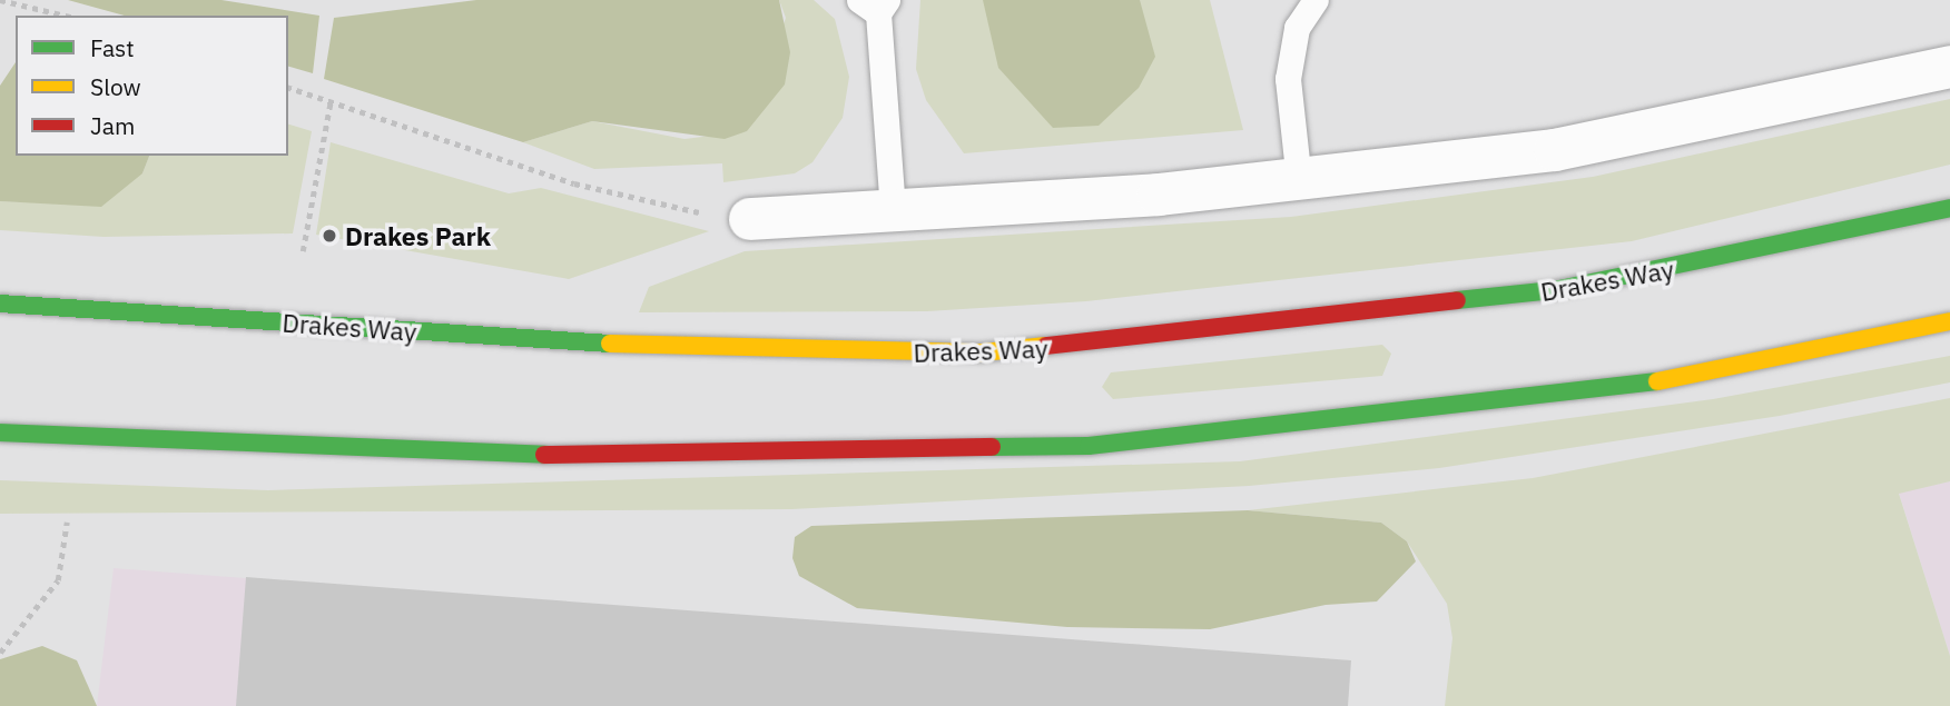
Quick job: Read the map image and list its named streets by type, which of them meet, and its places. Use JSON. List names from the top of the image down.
{
  "streets": {
    "main road": ["Drakes Way"]
  },
  "places": ["Drakes Park"],
  "legend": ["Fast", "Slow", "Jam"]
}
